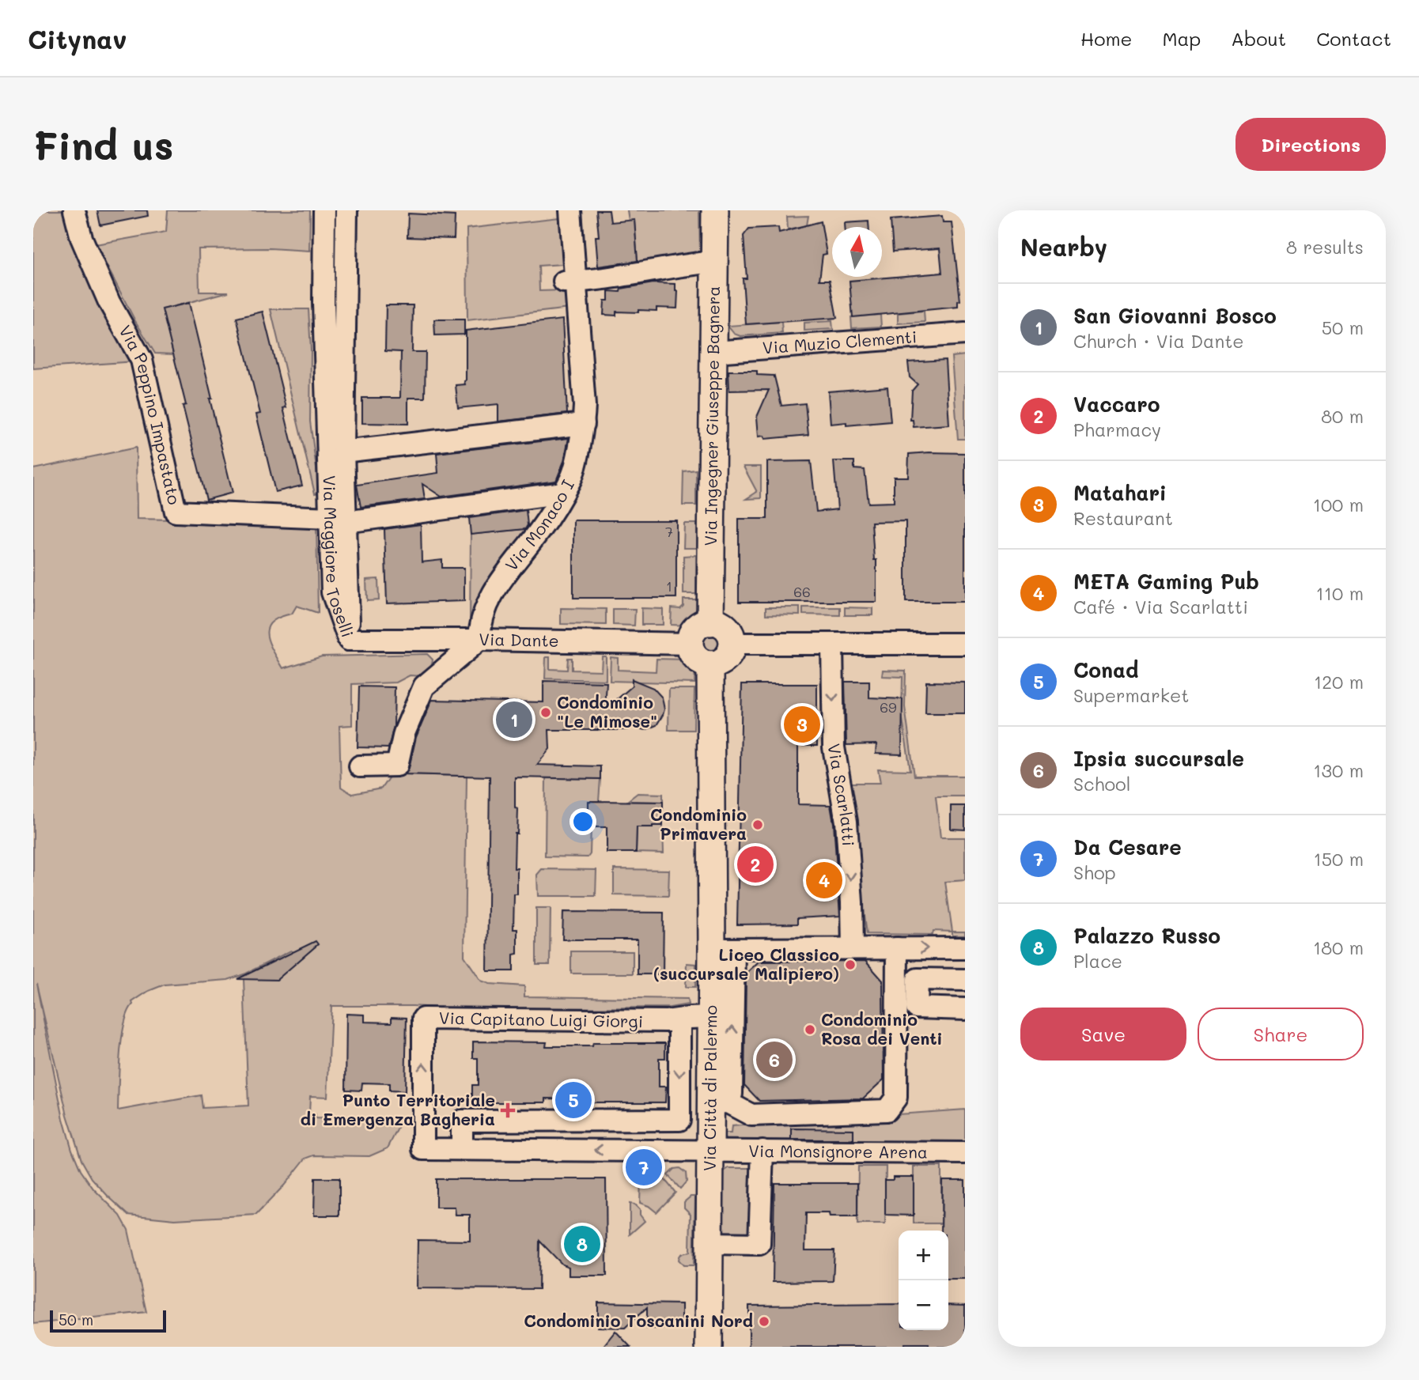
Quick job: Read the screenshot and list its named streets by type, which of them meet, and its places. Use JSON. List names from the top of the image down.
{
  "streets": {
    "main road": ["Via Ingegner Giuseppe Bagnera", "Via Città di Palermo"],
    "street": [
      "Via Muzio Clementi",
      "Via Peppino Impastato",
      "Via Monaco I",
      "Via Maggiore Toselli",
      "Via Dante",
      "Via Scarlatti",
      "Via Capitano Luigi Giorgi",
      "Via Monsignore Arena"
    ]
  },
  "crossings": [
    ["Via Muzio Clementi", "Via Ingegner Giuseppe Bagnera"],
    ["Via Peppino Impastato", "Via Maggiore Toselli"],
    ["Via Ingegner Giuseppe Bagnera", "Via Dante"],
    ["Via Ingegner Giuseppe Bagnera", "Via Città di Palermo"],
    ["Via Monaco I", "Via Dante"],
    ["Via Maggiore Toselli", "Via Dante"],
    ["Via Dante", "Via Città di Palermo"],
    ["Via Capitano Luigi Giorgi", "Via Città di Palermo"],
    ["Via Capitano Luigi Giorgi", "Via Monsignore Arena"],
    ["Via Città di Palermo", "Via Monsignore Arena"]
  ],
  "one_way": ["Via Scarlatti"],
  "places": {
    "other": [
      "Condominio \"Le Mimose\"",
      "Condominio Primavera",
      "Liceo Classico (succursale Malipiero)",
      "Condominio Rosa dei Venti",
      "Condominio Toscanini Nord"
    ],
    "health": ["Punto Territoriale di Emergenza Bagheria"]
  },
  "house_numbers": [
    "7",
    "1",
    "66",
    "69"
  ],
  "scale_bar": "50 m",
  "north": "top",
  "page": {
    "header": "Citynav",
    "nav": [
      "Home",
      "Map",
      "About",
      "Contact"
    ],
    "buttons": [
      "Directions",
      ["Save", "Share"]
    ],
    "title": "Find us",
    "heading": ["Nearby", "8 results"],
    "list": [
      {
        "mark": "1",
        "name": "San Giovanni Bosco",
        "note": "Church · Via Dante",
        "value": "50 m"
      },
      {
        "mark": "2",
        "name": "Vaccaro",
        "note": "Pharmacy",
        "value": "80 m"
      },
      {
        "mark": "3",
        "name": "Matahari",
        "note": "Restaurant",
        "value": "100 m"
      },
      {
        "mark": "4",
        "name": "META Gaming Pub",
        "note": "Café · Via Scarlatti",
        "value": "110 m"
      },
      {
        "mark": "5",
        "name": "Conad",
        "note": "Supermarket",
        "value": "120 m"
      },
      {
        "mark": "6",
        "name": "Ipsia succursale",
        "note": "School",
        "value": "130 m"
      },
      {
        "mark": "7",
        "name": "Da Cesare",
        "note": "Shop",
        "value": "150 m"
      },
      {
        "mark": "8",
        "name": "Palazzo Russo",
        "note": "Place",
        "value": "180 m"
      }
    ],
    "pins": [
      "1",
      "3",
      "2",
      "4",
      "6",
      "5",
      "7",
      "8"
    ],
    "map_buttons": ["+", "−"],
    "scale": "50 m"
  }
}
